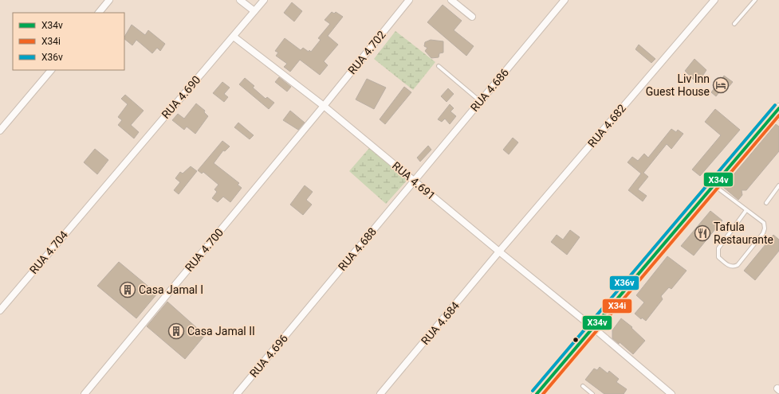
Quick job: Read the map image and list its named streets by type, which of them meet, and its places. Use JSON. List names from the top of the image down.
{
  "streets": {
    "street": [
      "RUA 4.702",
      "RUA 4.686",
      "RUA 4.690",
      "RUA 4.682",
      "RUA 4.691",
      "RUA 4.688",
      "RUA 4.700",
      "RUA 4.704",
      "RUA 4.684",
      "RUA 4.696"
    ]
  },
  "crossings": [
    ["RUA 4.702", "RUA 4.691"],
    ["RUA 4.702", "RUA 4.700"],
    ["RUA 4.686", "RUA 4.691"],
    ["RUA 4.686", "RUA 4.688"],
    ["RUA 4.690", "RUA 4.691"],
    ["RUA 4.690", "RUA 4.704"],
    ["RUA 4.682", "RUA 4.691"],
    ["RUA 4.682", "RUA 4.684"],
    ["RUA 4.691", "RUA 4.688"],
    ["RUA 4.691", "RUA 4.700"],
    ["RUA 4.691", "RUA 4.684"],
    ["RUA 4.688", "RUA 4.696"]
  ],
  "places": {
    "hotel": ["Liv Inn Guest House"],
    "restaurant": ["Tafula Restaurante"],
    "building": ["Casa Jamal I", "Casa Jamal II"]
  },
  "lines": ["transit line X36v", "transit line X34v", "transit line X34i"],
  "legend": ["X34v", "X34i", "X36v"]
}
